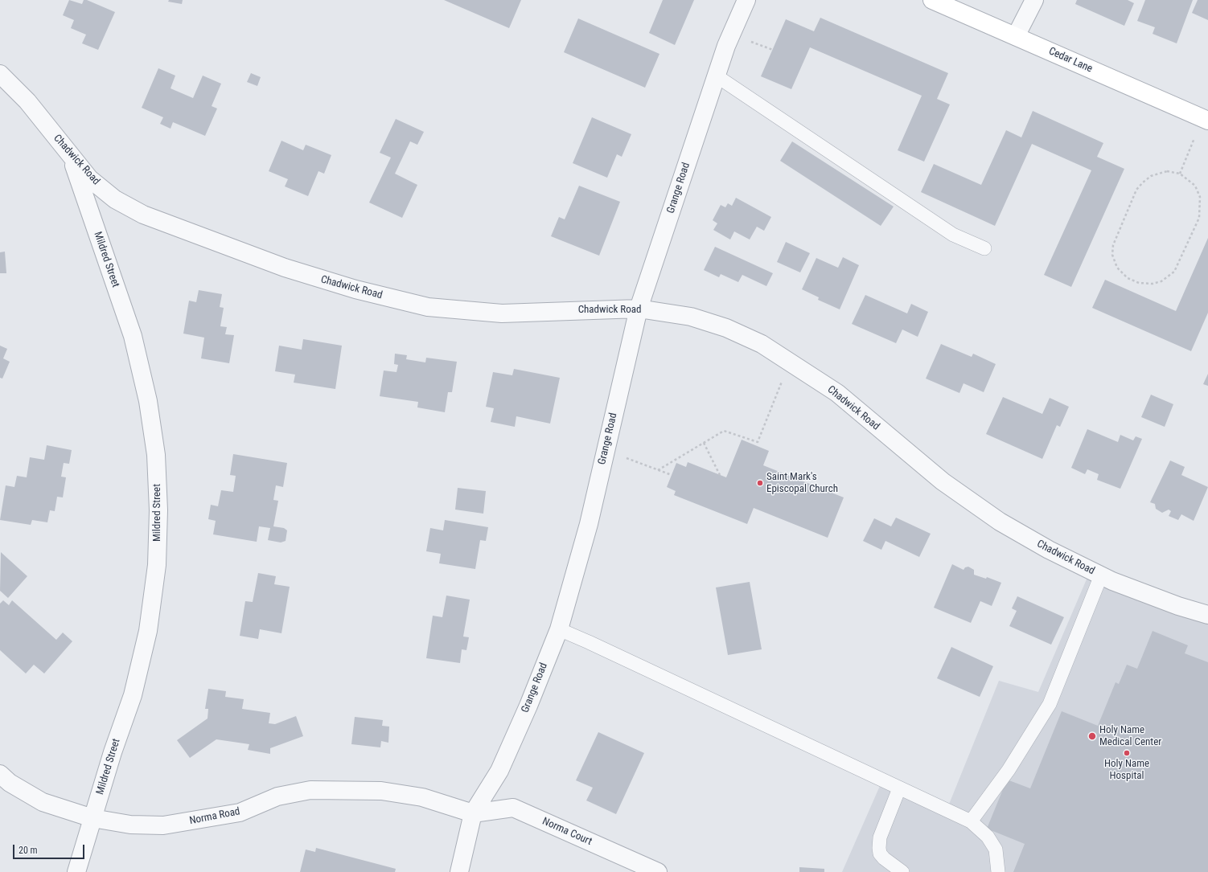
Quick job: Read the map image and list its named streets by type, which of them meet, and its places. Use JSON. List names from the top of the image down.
{
  "streets": {
    "main road": ["Cedar Lane"],
    "street": [
      "Chadwick Road",
      "Grange Road",
      "Mildred Street",
      "Norma Road",
      "Norma Court"
    ]
  },
  "crossings": [
    ["Chadwick Road", "Grange Road"],
    ["Chadwick Road", "Mildred Street"],
    ["Grange Road", "Norma Road"],
    ["Grange Road", "Norma Court"],
    ["Mildred Street", "Norma Road"],
    ["Norma Road", "Norma Court"]
  ],
  "places": ["Saint Mark's Episcopal Church", "Holy Name Medical Center", "Holy Name Hospital"],
  "scale_bar": "20 m"
}
